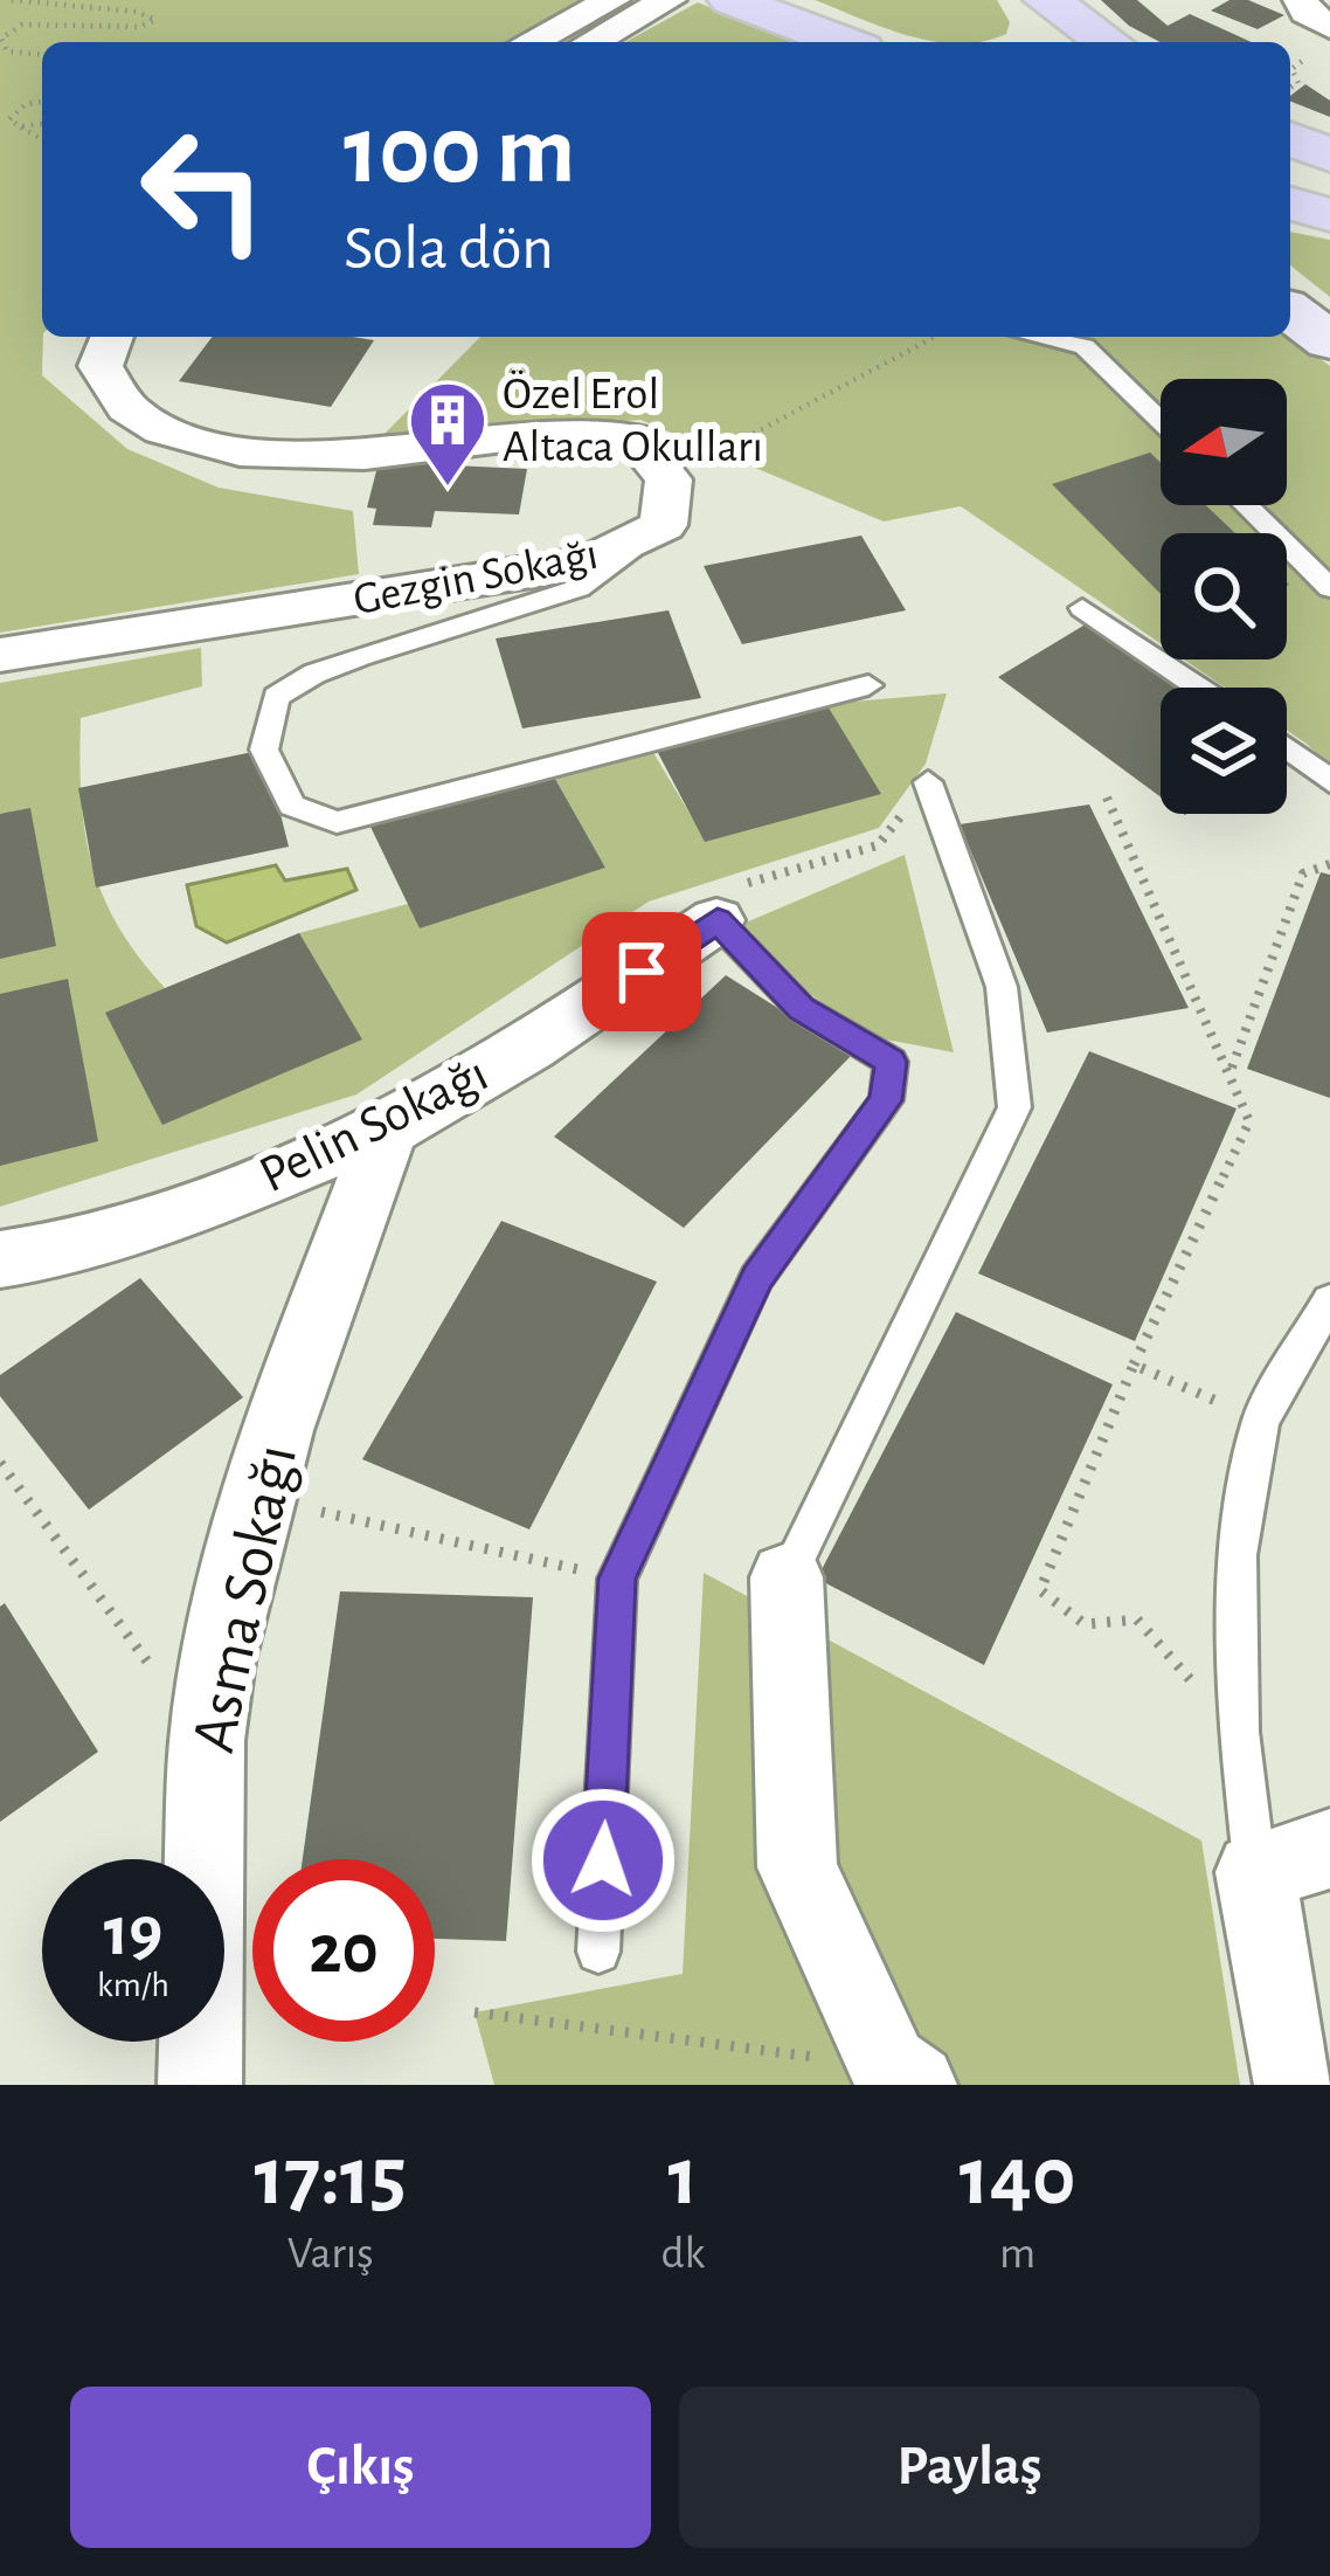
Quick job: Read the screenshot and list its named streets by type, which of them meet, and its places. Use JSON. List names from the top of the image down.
{
  "streets": {
    "street": ["Gezgin Sokağı", "Pelin Sokağı", "Asma Sokağı"]
  },
  "crossings": [
    ["Pelin Sokağı", "Asma Sokağı"]
  ],
  "places": {
    "building": ["Özel Erol Altaca Okulları"]
  },
  "north": "left",
  "page": {
    "turn": ["100 m", "Sola dön"],
    "speed": "19 km/h",
    "limit": "20",
    "eta": [
      "17:15",
      "Varış",
      "1",
      "dk",
      "140",
      "m"
    ],
    "buttons": ["Çıkış", "Paylaş"]
  }
}
